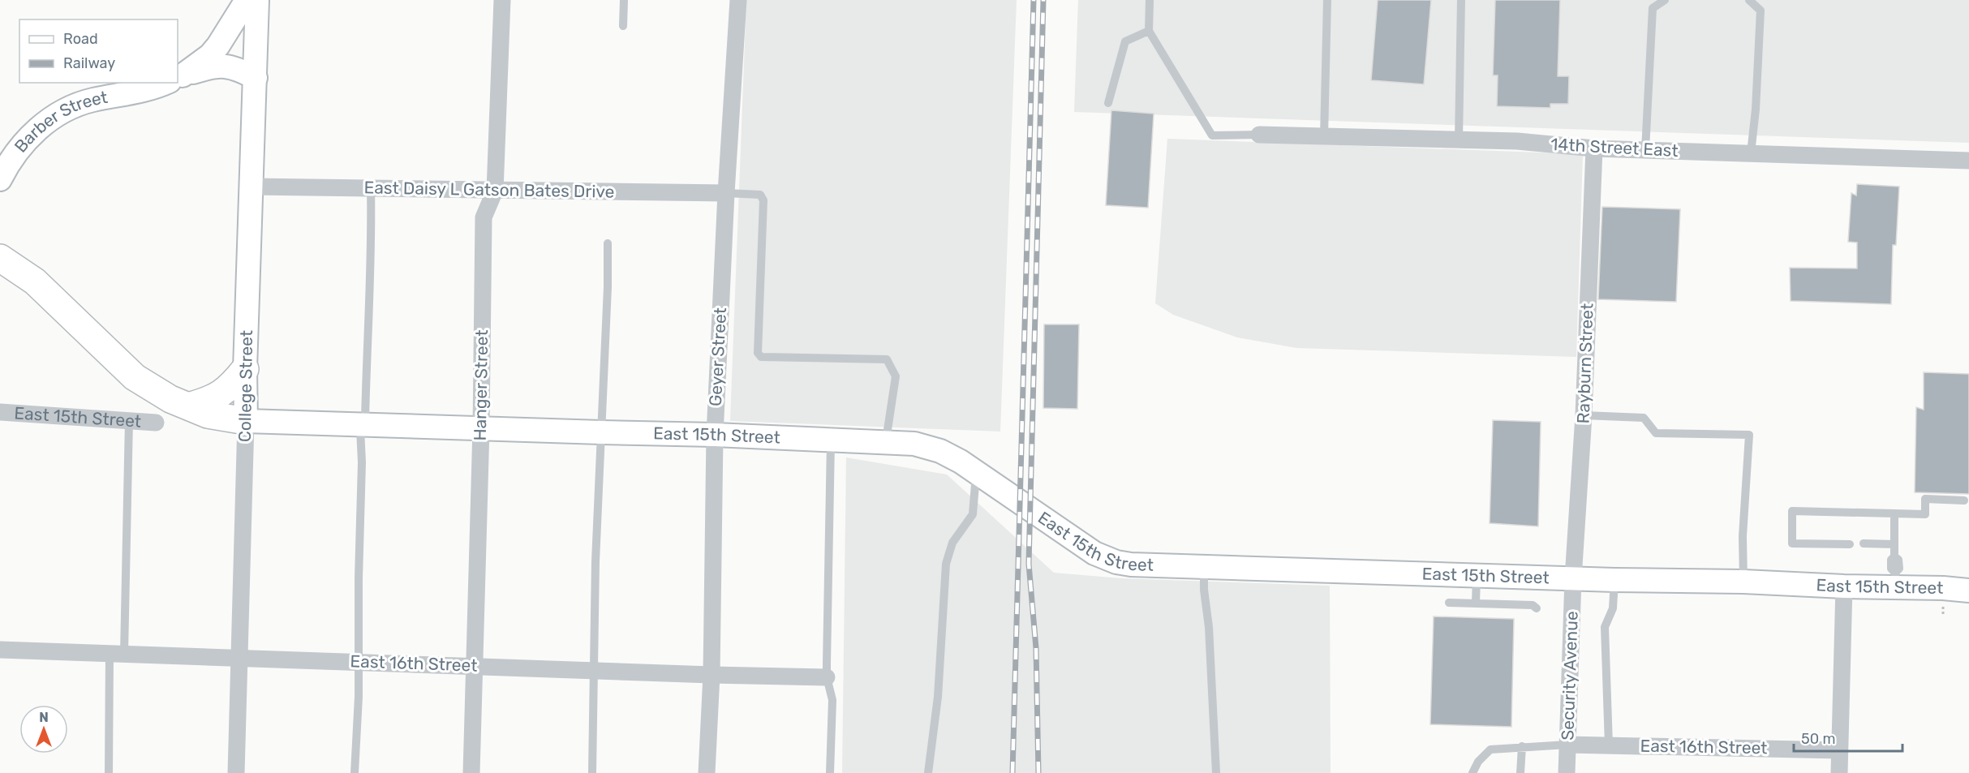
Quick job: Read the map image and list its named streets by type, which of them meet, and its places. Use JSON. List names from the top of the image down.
{
  "streets": {
    "street": [
      "Barber Street",
      "14th Street East",
      "East Daisy L Gatson Bates Drive",
      "Geyer Street",
      "Rayburn Street",
      "Hanger Street",
      "College Street",
      "East 15th Street",
      "East 16th Street",
      "Security Avenue"
    ]
  },
  "crossings": [
    ["Barber Street", "College Street"],
    ["14th Street East", "Rayburn Street"],
    ["East Daisy L Gatson Bates Drive", "Geyer Street"],
    ["East Daisy L Gatson Bates Drive", "Hanger Street"],
    ["East Daisy L Gatson Bates Drive", "College Street"],
    ["Geyer Street", "East 15th Street"],
    ["Geyer Street", "East 16th Street"],
    ["Rayburn Street", "East 15th Street"],
    ["Rayburn Street", "Security Avenue"],
    ["Hanger Street", "East 15th Street"],
    ["Hanger Street", "East 16th Street"],
    ["College Street", "East 15th Street"],
    ["College Street", "East 16th Street"],
    ["East 15th Street", "Security Avenue"],
    ["East 16th Street", "Security Avenue"]
  ],
  "legend": ["Road", "Railway"],
  "scale_bar": "50 m",
  "north": "top"
}
